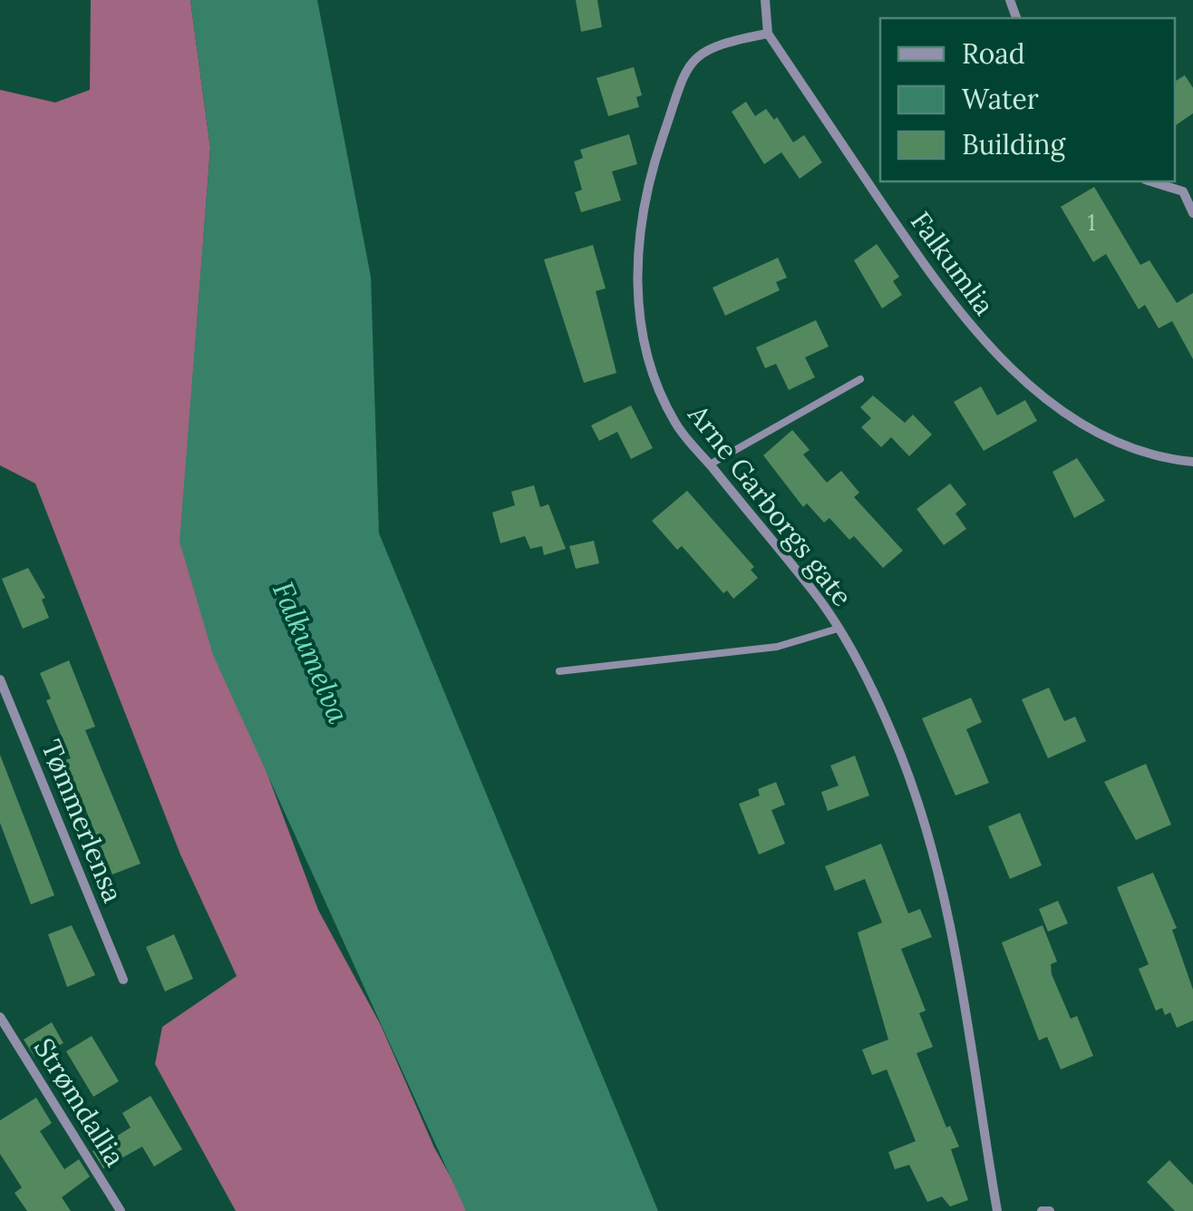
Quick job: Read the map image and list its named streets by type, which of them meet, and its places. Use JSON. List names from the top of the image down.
{
  "streets": {
    "street": [
      "Falkumlia",
      "Arne Garborgs gate",
      "Tømmerlensa",
      "Strømdallia"
    ]
  },
  "crossings": [
    ["Falkumlia", "Arne Garborgs gate"]
  ],
  "water": ["Falkumelva"],
  "house_numbers": ["1"],
  "legend": ["Road", "Water", "Building"]
}
